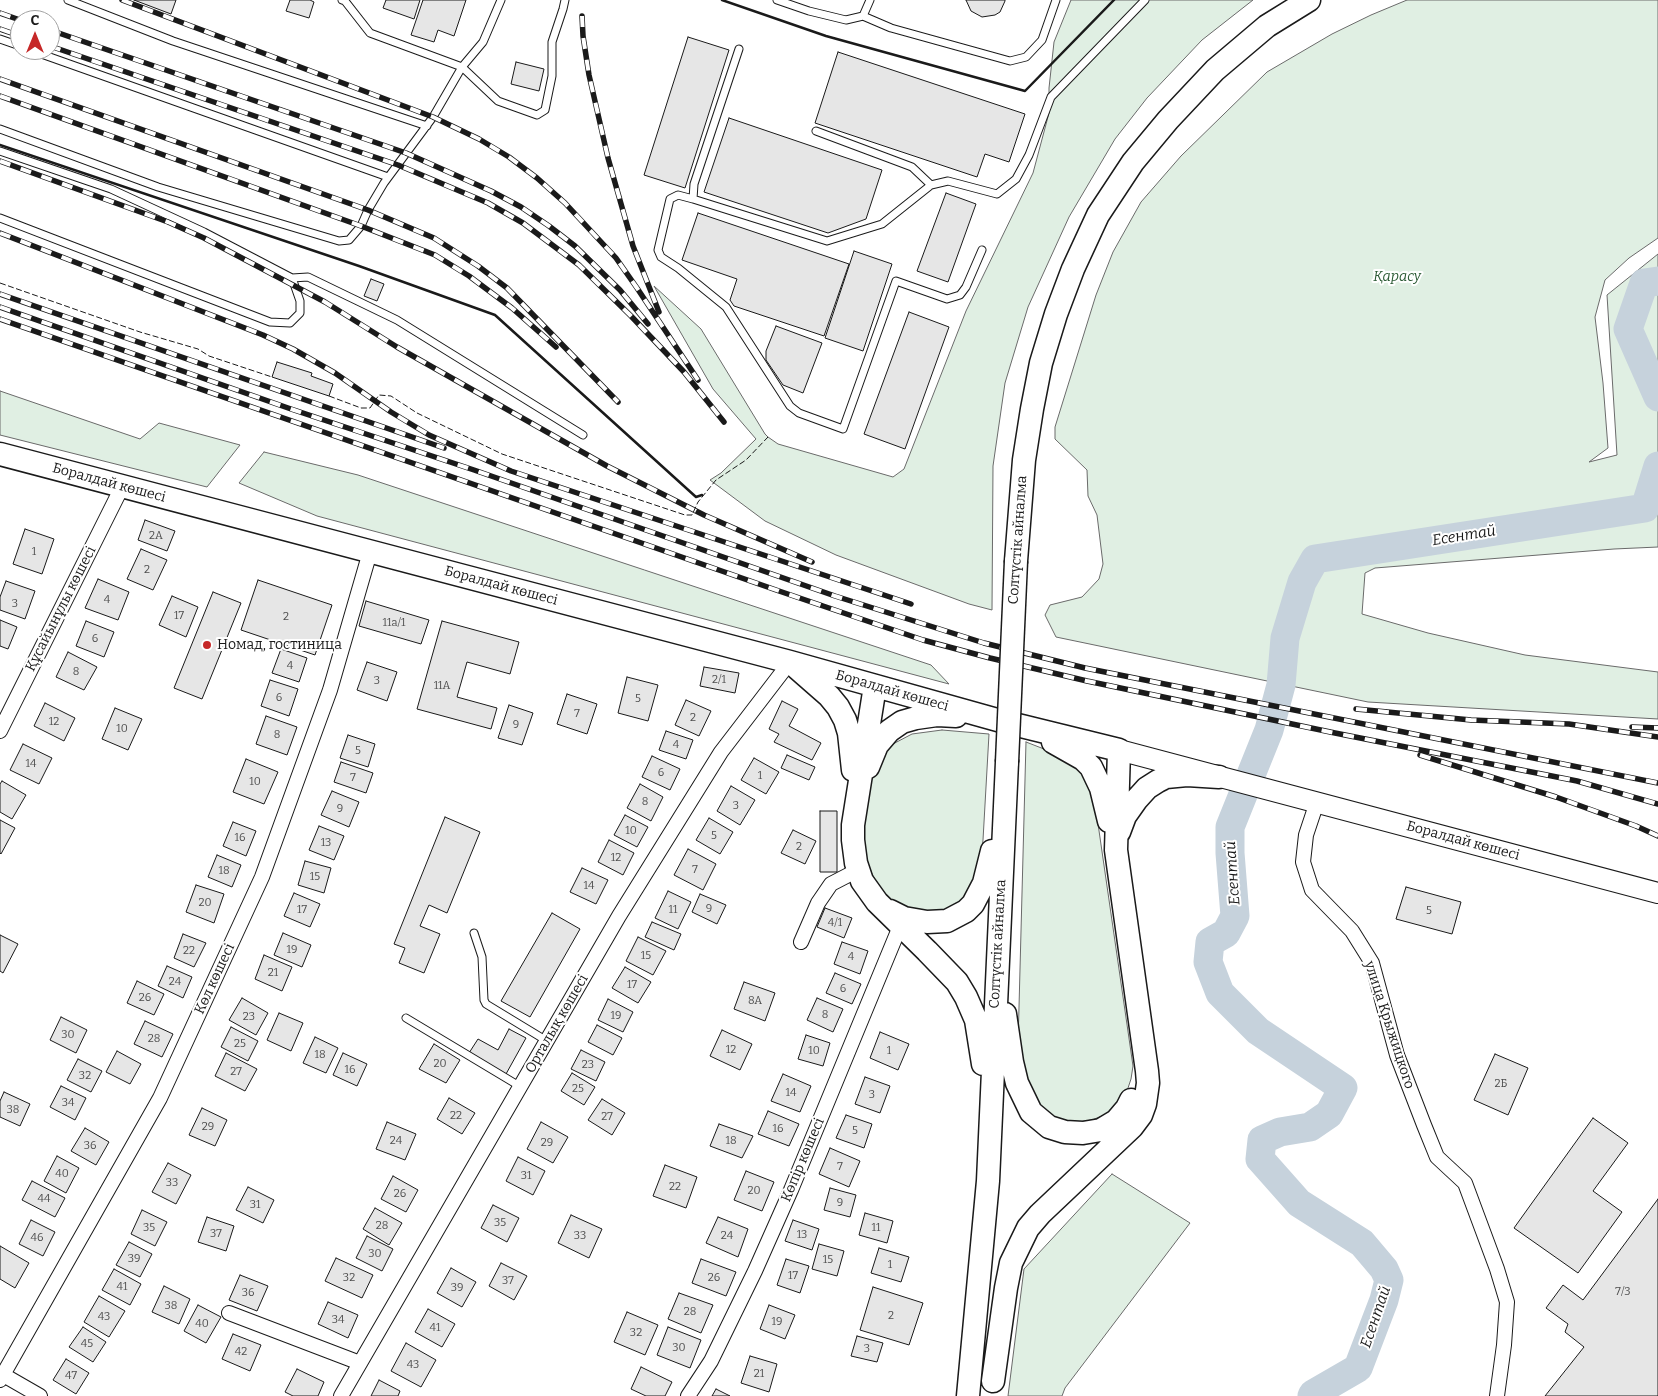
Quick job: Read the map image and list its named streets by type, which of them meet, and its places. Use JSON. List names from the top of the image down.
{
  "streets": {
    "main road": ["Боралдай көшесі", "Солтүстік айналма"],
    "street": [
      "Құсайынұлы көшесі",
      "Көл көшесі",
      "Орталық көшесі",
      "улица Крыжицкого",
      "Көпір көшесі"
    ]
  },
  "crossings": [
    ["Боралдай көшесі", "Құсайынұлы көшесі"],
    ["Боралдай көшесі", "Көл көшесі"],
    ["Боралдай көшесі", "Орталық көшесі"],
    ["Боралдай көшесі", "улица Крыжицкого"]
  ],
  "water": ["Есентай"],
  "parks": ["Қарасу"],
  "places": ["Номад, гостиница"],
  "house_numbers": [
    "2А",
    "1",
    "2",
    "4",
    "3",
    "17",
    "2",
    "11а/1",
    "6",
    "4",
    "8",
    "2/1",
    "3",
    "11А",
    "6",
    "5",
    "7",
    "2",
    "12",
    "9",
    "10",
    "8",
    "4",
    "5",
    "14",
    "6",
    "1",
    "7",
    "10",
    "8",
    "3",
    "9",
    "10",
    "5",
    "16",
    "13",
    "2",
    "12",
    "7",
    "18",
    "15",
    "14",
    "20",
    "9",
    "17",
    "11",
    "5",
    "4/1",
    "19",
    "22",
    "15",
    "4",
    "21",
    "24",
    "17",
    "6",
    "26",
    "8А",
    "8",
    "19",
    "23",
    "30",
    "28",
    "25",
    "12",
    "10",
    "1",
    "18",
    "20",
    "23",
    "16",
    "27",
    "32",
    "2Б",
    "25",
    "14",
    "3",
    "34",
    "38",
    "22",
    "27",
    "29",
    "16",
    "5",
    "24",
    "18",
    "29",
    "36",
    "7",
    "40",
    "31",
    "33",
    "22",
    "20",
    "26",
    "44",
    "9",
    "31",
    "35",
    "28",
    "35",
    "11",
    "37",
    "13",
    "33",
    "24",
    "46",
    "30",
    "39",
    "15",
    "1",
    "17",
    "32",
    "26",
    "37",
    "41",
    "39",
    "7/3",
    "36",
    "38",
    "28",
    "2",
    "43",
    "34",
    "19",
    "40",
    "41",
    "32",
    "45",
    "30",
    "3",
    "42",
    "43",
    "21",
    "47"
  ],
  "north": "top"
}
